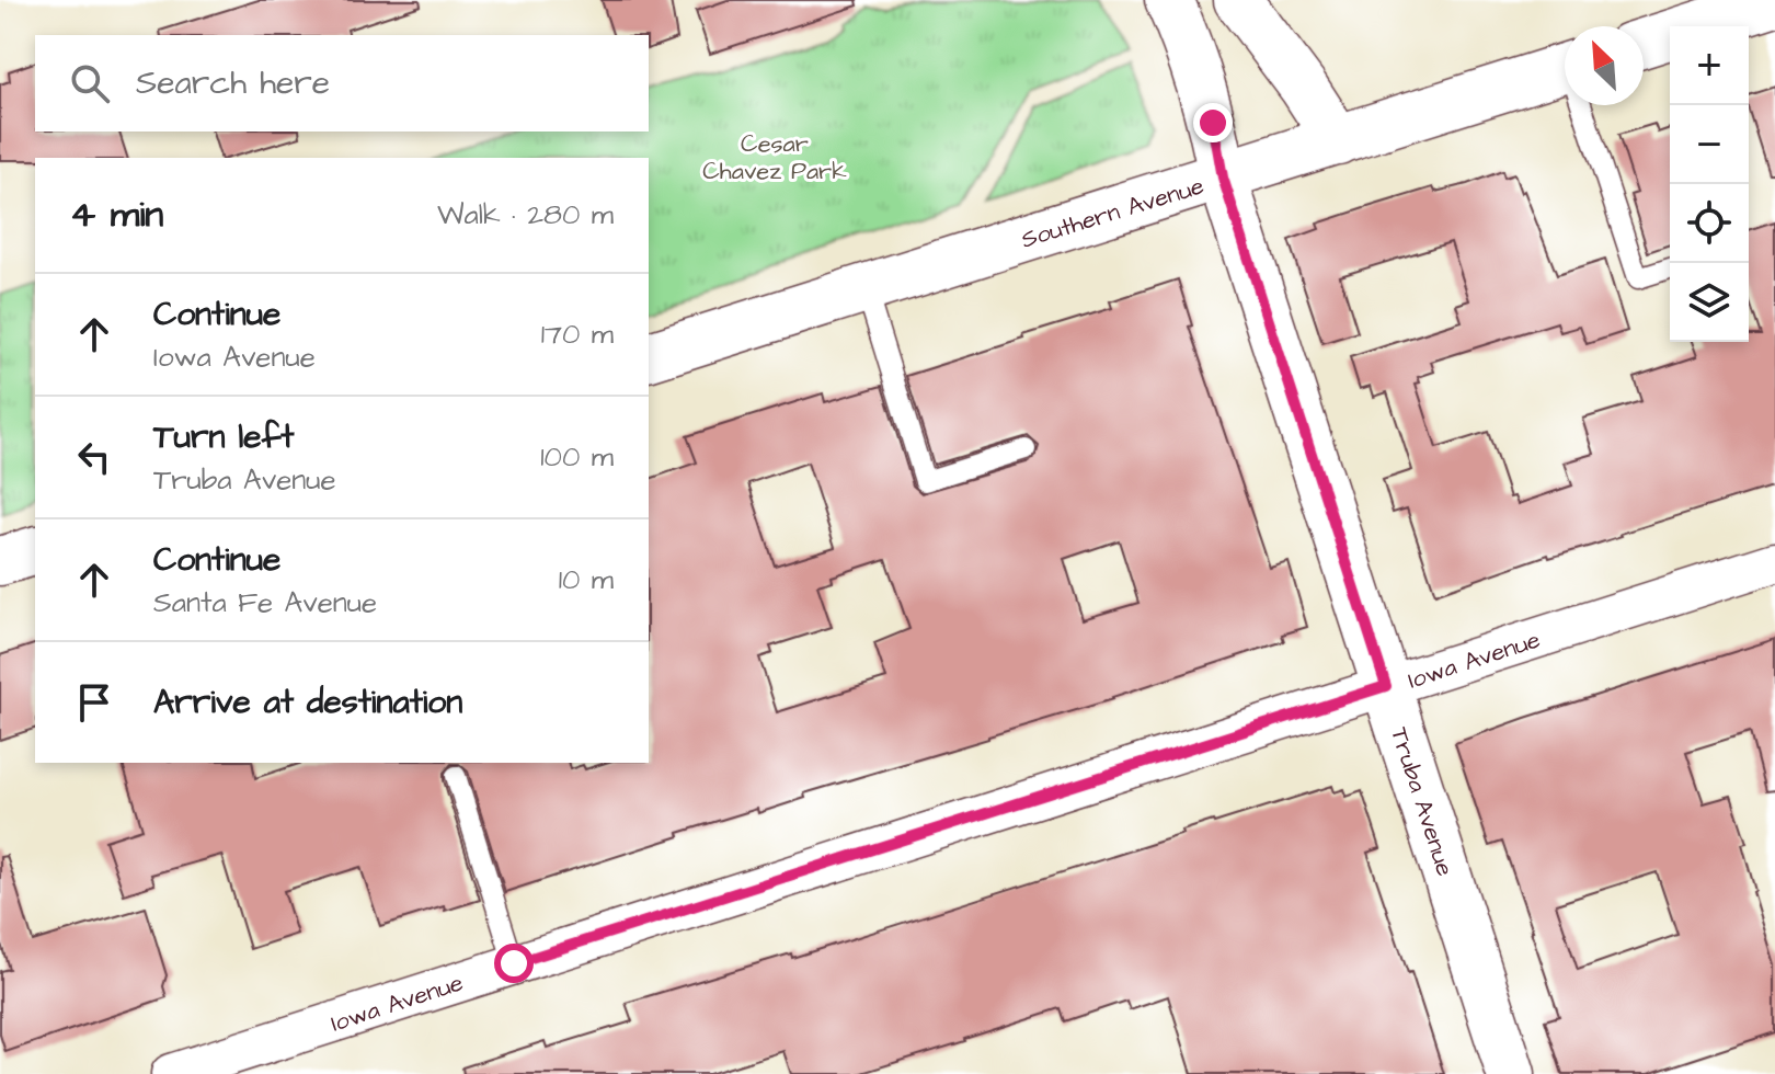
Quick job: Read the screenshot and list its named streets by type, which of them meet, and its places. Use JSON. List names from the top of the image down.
{
  "streets": {
    "street": ["Southern Avenue", "Iowa Avenue", "Truba Avenue"]
  },
  "crossings": [
    ["Southern Avenue", "Truba Avenue"],
    ["Iowa Avenue", "Truba Avenue"]
  ],
  "parks": ["Cesar Chavez Park"],
  "north": "top left",
  "page": {
    "map_buttons": ["+", "−"],
    "search": "Search here",
    "heading": ["4 min", "Walk · 280 m"],
    "list": [
      ["Continue", "Iowa Avenue", "170 m"],
      ["Turn left", "Truba Avenue", "100 m"],
      ["Continue", "Santa Fe Avenue", "10 m"],
      "Arrive at destination"
    ]
  }
}
